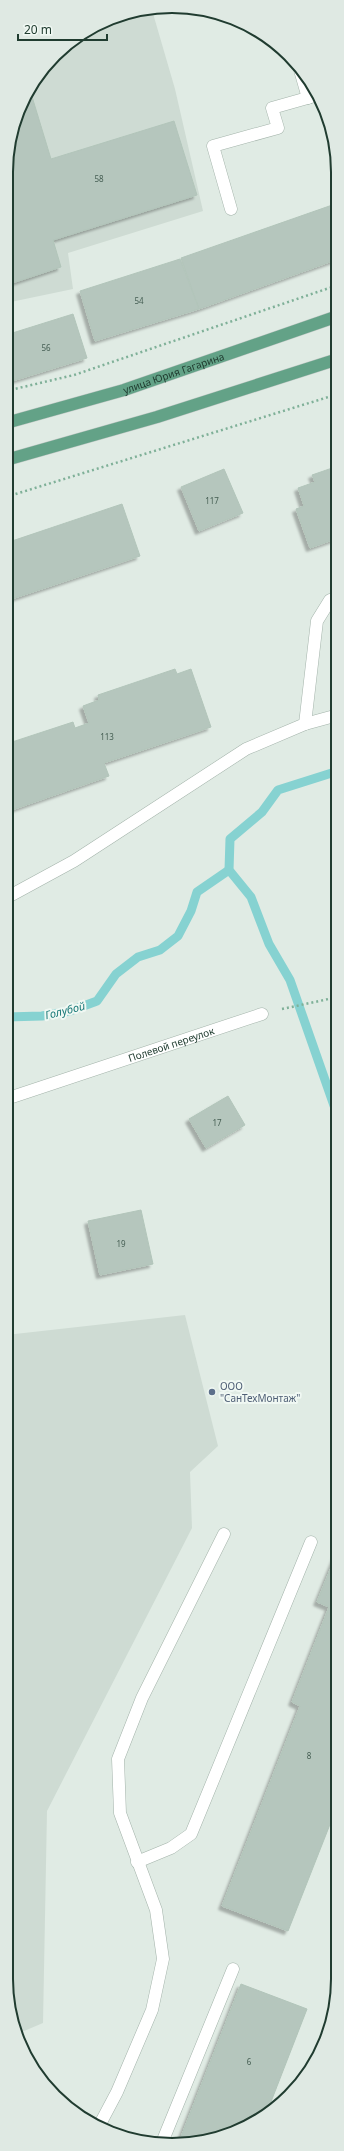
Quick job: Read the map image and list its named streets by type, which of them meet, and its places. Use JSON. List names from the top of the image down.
{
  "streets": {
    "main road": ["улица Юрия Гагарина"],
    "street": ["Полевой переулок"]
  },
  "water": ["Голубой"],
  "places": ["ООО \"СанТехМонтаж\""],
  "house_numbers": [
    "58",
    "54",
    "56",
    "117",
    "113",
    "17",
    "19",
    "8",
    "6"
  ],
  "scale_bar": "20 m"
}
